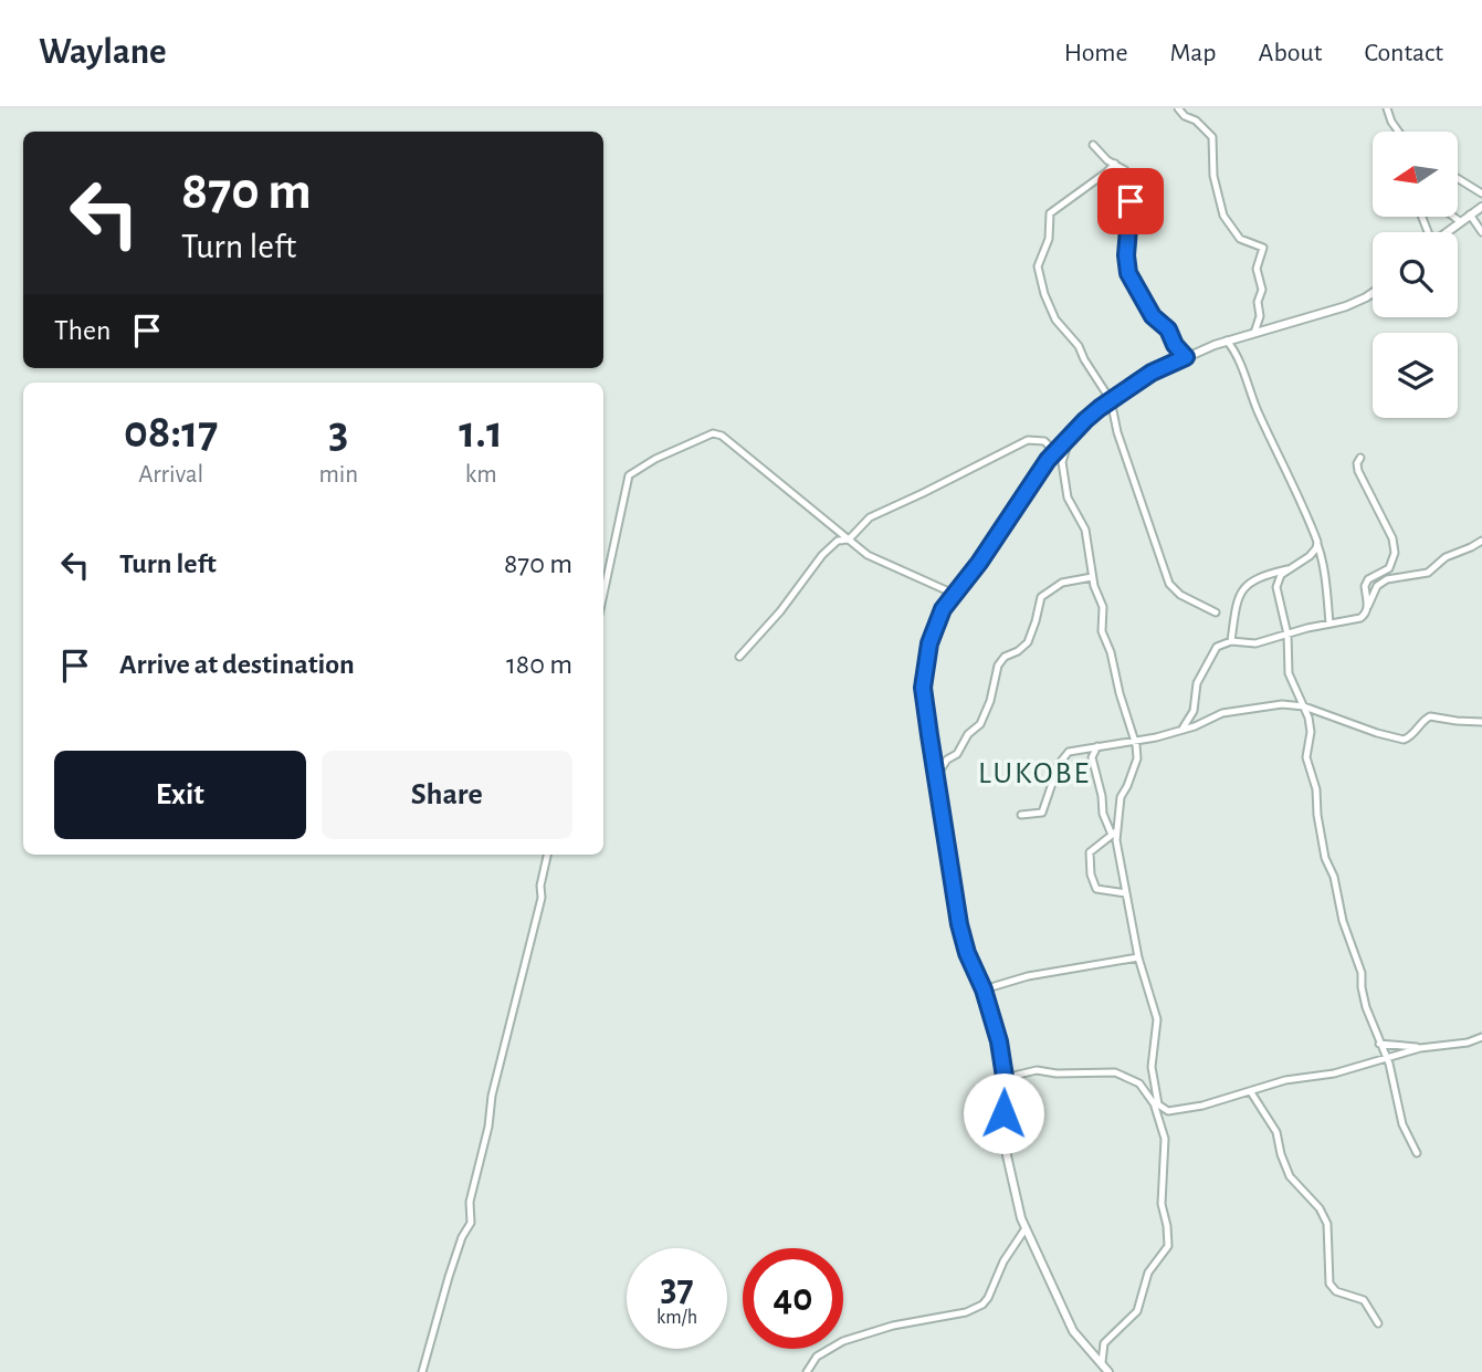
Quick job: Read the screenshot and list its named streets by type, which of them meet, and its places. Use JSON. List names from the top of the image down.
{
  "districts": ["LUKOBE"],
  "north": "left",
  "page": {
    "header": "Waylane",
    "nav": [
      "Home",
      "Map",
      "About",
      "Contact"
    ],
    "turn": ["870 m", "Turn left"],
    "then": "Then",
    "eta": [
      "08:17",
      "Arrival",
      "3",
      "min",
      "1.1",
      "km"
    ],
    "list": [
      {
        "name": "Turn left",
        "value": "870 m"
      },
      {
        "name": "Arrive at destination",
        "value": "180 m"
      }
    ],
    "buttons": ["Exit", "Share"],
    "speed": "37 km/h",
    "limit": "40"
  }
}
